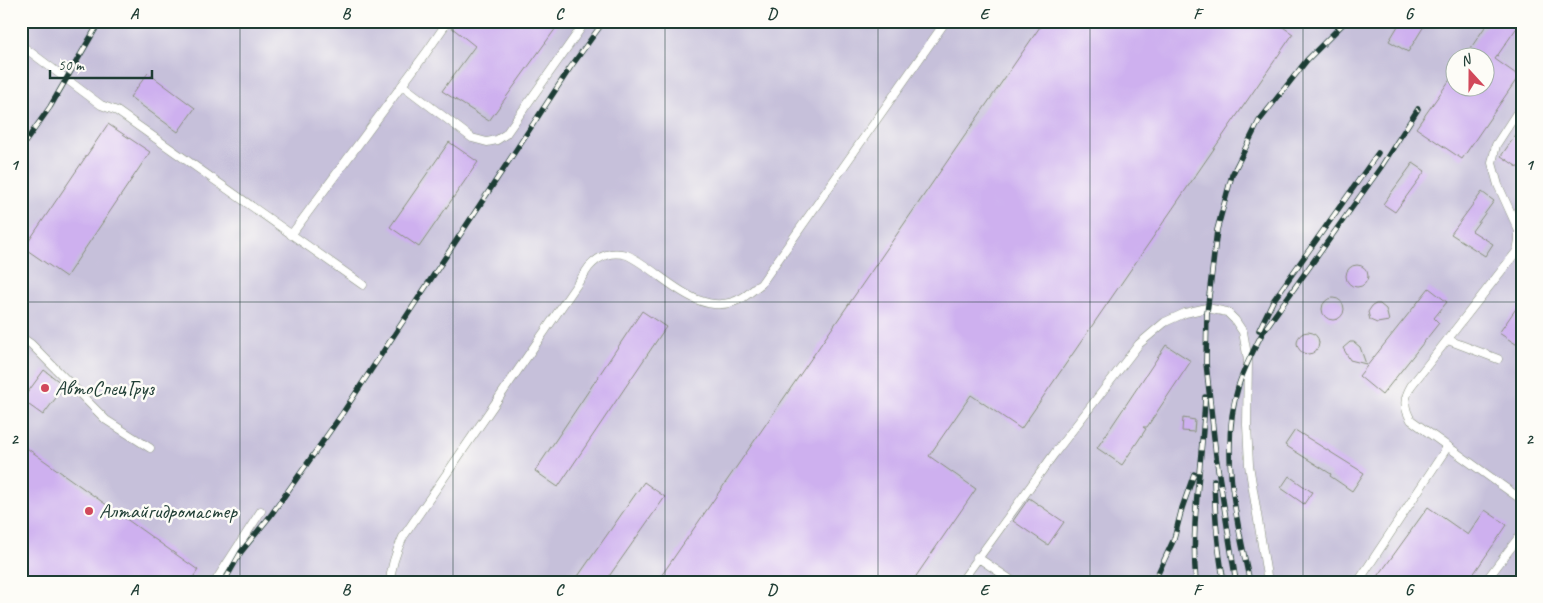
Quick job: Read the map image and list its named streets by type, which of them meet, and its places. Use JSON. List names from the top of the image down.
{
  "places": ["АвтоСпецГруз", "Алтайгидромастер"],
  "scale_bar": "50 m",
  "north": "top",
  "grid": {
    "columns": [
      "A",
      "B",
      "C",
      "D",
      "E",
      "F",
      "G"
    ],
    "rows": ["1", "2"]
  }
}
